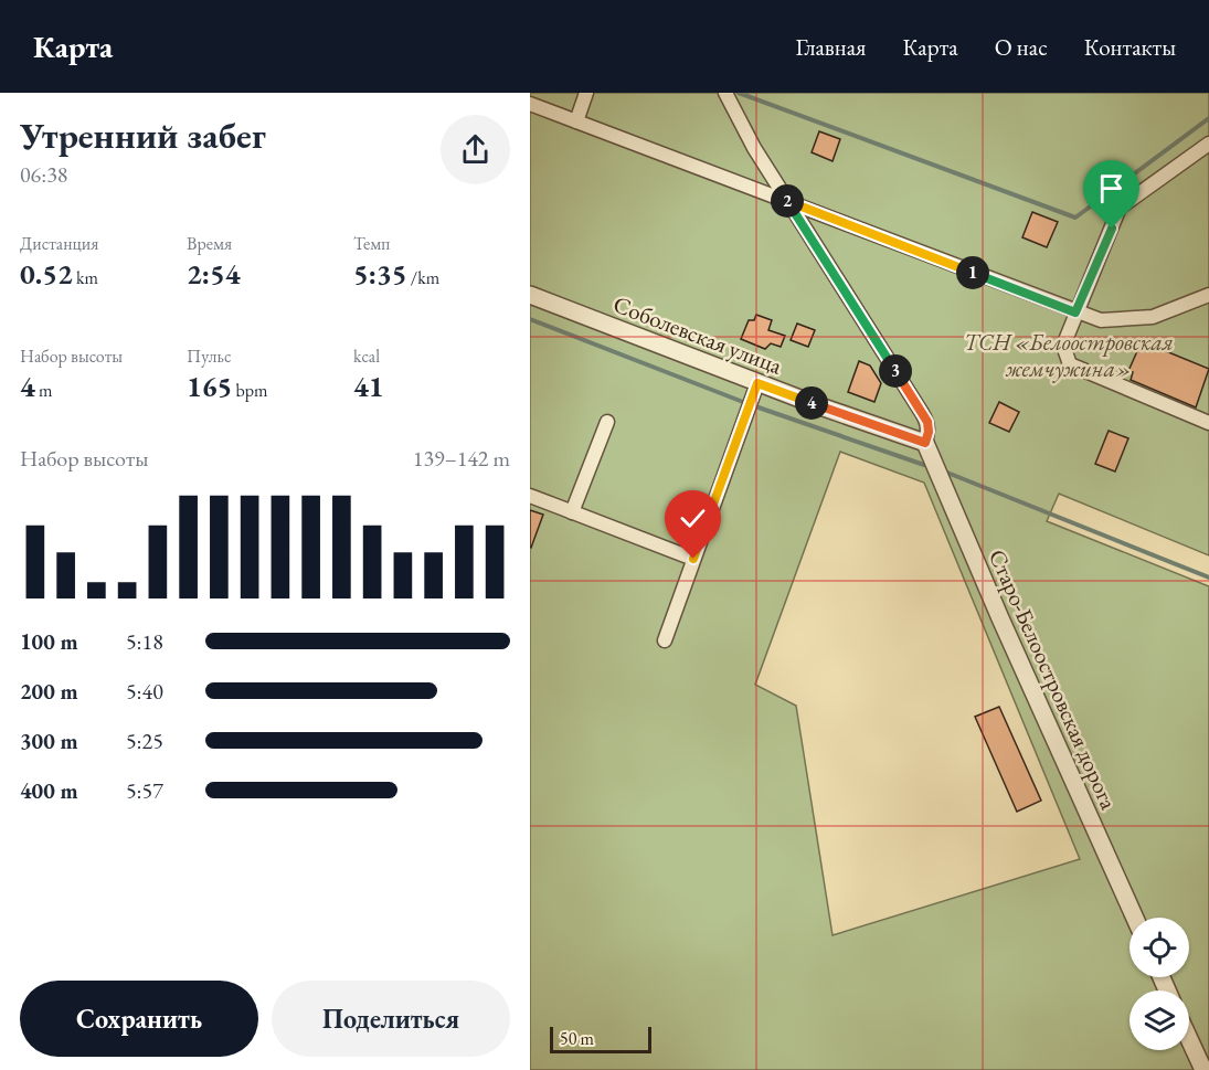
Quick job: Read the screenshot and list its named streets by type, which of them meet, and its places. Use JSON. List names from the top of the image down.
{
  "streets": {
    "street": ["Соболевская улица", "Старо-Белоостровская дорога"]
  },
  "crossings": [
    ["Соболевская улица", "Старо-Белоостровская дорога"]
  ],
  "parks": ["ТСН «Белоостровская жемчужина»"],
  "scale_bar": "50 m",
  "page": {
    "header": "Карта",
    "nav": [
      "Главная",
      "Карта",
      "О нас",
      "Контакты"
    ],
    "heading": ["Утренний забег", "06:38"],
    "pins": [
      "2",
      "1",
      "3",
      "4"
    ],
    "stats": [
      ["Дистанция", "0.52 km"],
      ["Время", "2:54"],
      ["Темп", "5:35 /km"],
      ["Набор высоты", "4 m"],
      ["Пульс", "165 bpm"],
      ["kcal", "41"]
    ],
    "chart": ["Набор высоты", "139–142 m"],
    "list": [
      {
        "name": "100 m",
        "note": "5:18"
      },
      {
        "name": "200 m",
        "note": "5:40"
      },
      {
        "name": "300 m",
        "note": "5:25"
      },
      {
        "name": "400 m",
        "note": "5:57"
      }
    ],
    "buttons": ["Сохранить", "Поделиться"],
    "scale": "50 m"
  }
}
